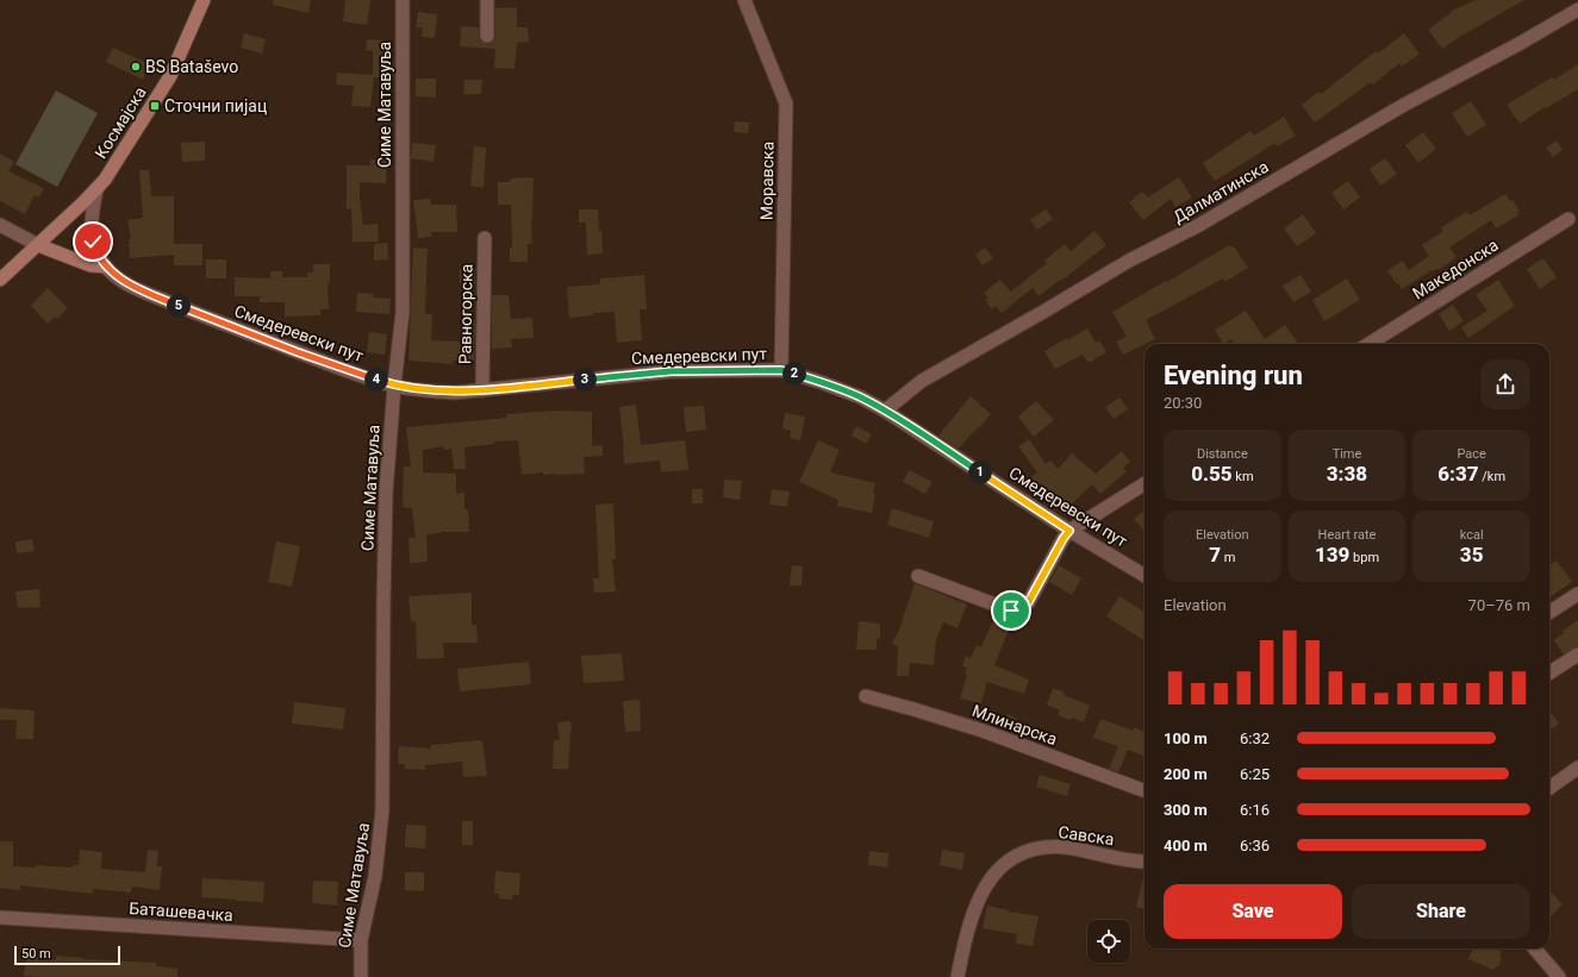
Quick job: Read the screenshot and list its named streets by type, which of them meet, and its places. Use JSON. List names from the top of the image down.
{
  "streets": {
    "main road": ["Космајска"],
    "street": [
      "Симе Матавуља",
      "Моравска",
      "Далматинска",
      "Македонска",
      "Равногорска",
      "Смедеревски пут",
      "Млинарска",
      "Савска",
      "Баташевачка"
    ]
  },
  "crossings": [
    ["Симе Матавуља", "Смедеревски пут"],
    ["Симе Матавуља", "Баташевачка"],
    ["Моравска", "Смедеревски пут"],
    ["Далматинска", "Смедеревски пут"],
    ["Равногорска", "Смедеревски пут"]
  ],
  "places": {
    "other": ["BS Bataševo"],
    "transit": ["Сточни пијац"]
  },
  "scale_bar": "50 m",
  "page": {
    "pins": [
      "5",
      "2",
      "3",
      "4",
      "1"
    ],
    "heading": ["Evening run", "20:30"],
    "stats": [
      ["Distance", "0.55 km"],
      ["Time", "3:38"],
      ["Pace", "6:37 /km"],
      ["Elevation", "7 m"],
      ["Heart rate", "139 bpm"],
      ["kcal", "35"]
    ],
    "chart": ["Elevation", "70–76 m"],
    "list": [
      {
        "name": "100 m",
        "note": "6:32"
      },
      {
        "name": "200 m",
        "note": "6:25"
      },
      {
        "name": "300 m",
        "note": "6:16"
      },
      {
        "name": "400 m",
        "note": "6:36"
      }
    ],
    "buttons": ["Save", "Share"],
    "scale": "50 m"
  }
}
